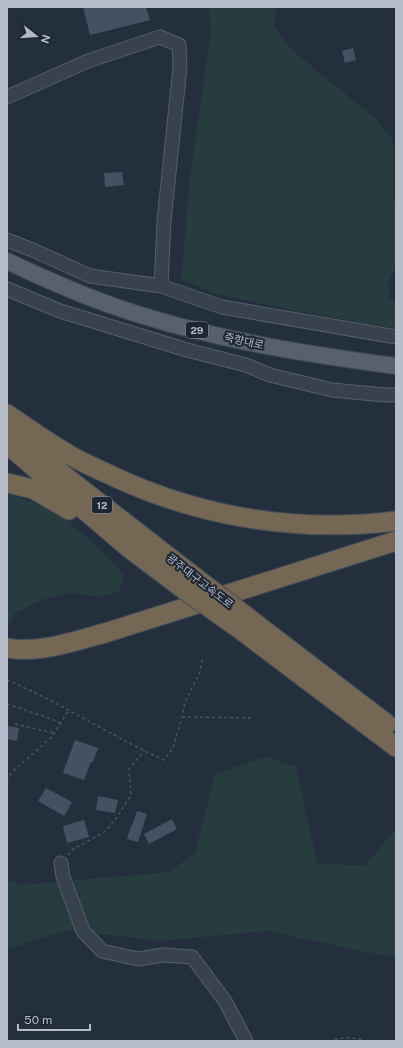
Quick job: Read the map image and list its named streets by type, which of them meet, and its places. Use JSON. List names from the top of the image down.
{
  "streets": {
    "highway": ["12", "광주대구고속도로"],
    "main road": ["29", "죽향대로"]
  },
  "scale_bar": "50 m",
  "north": "right"
}
